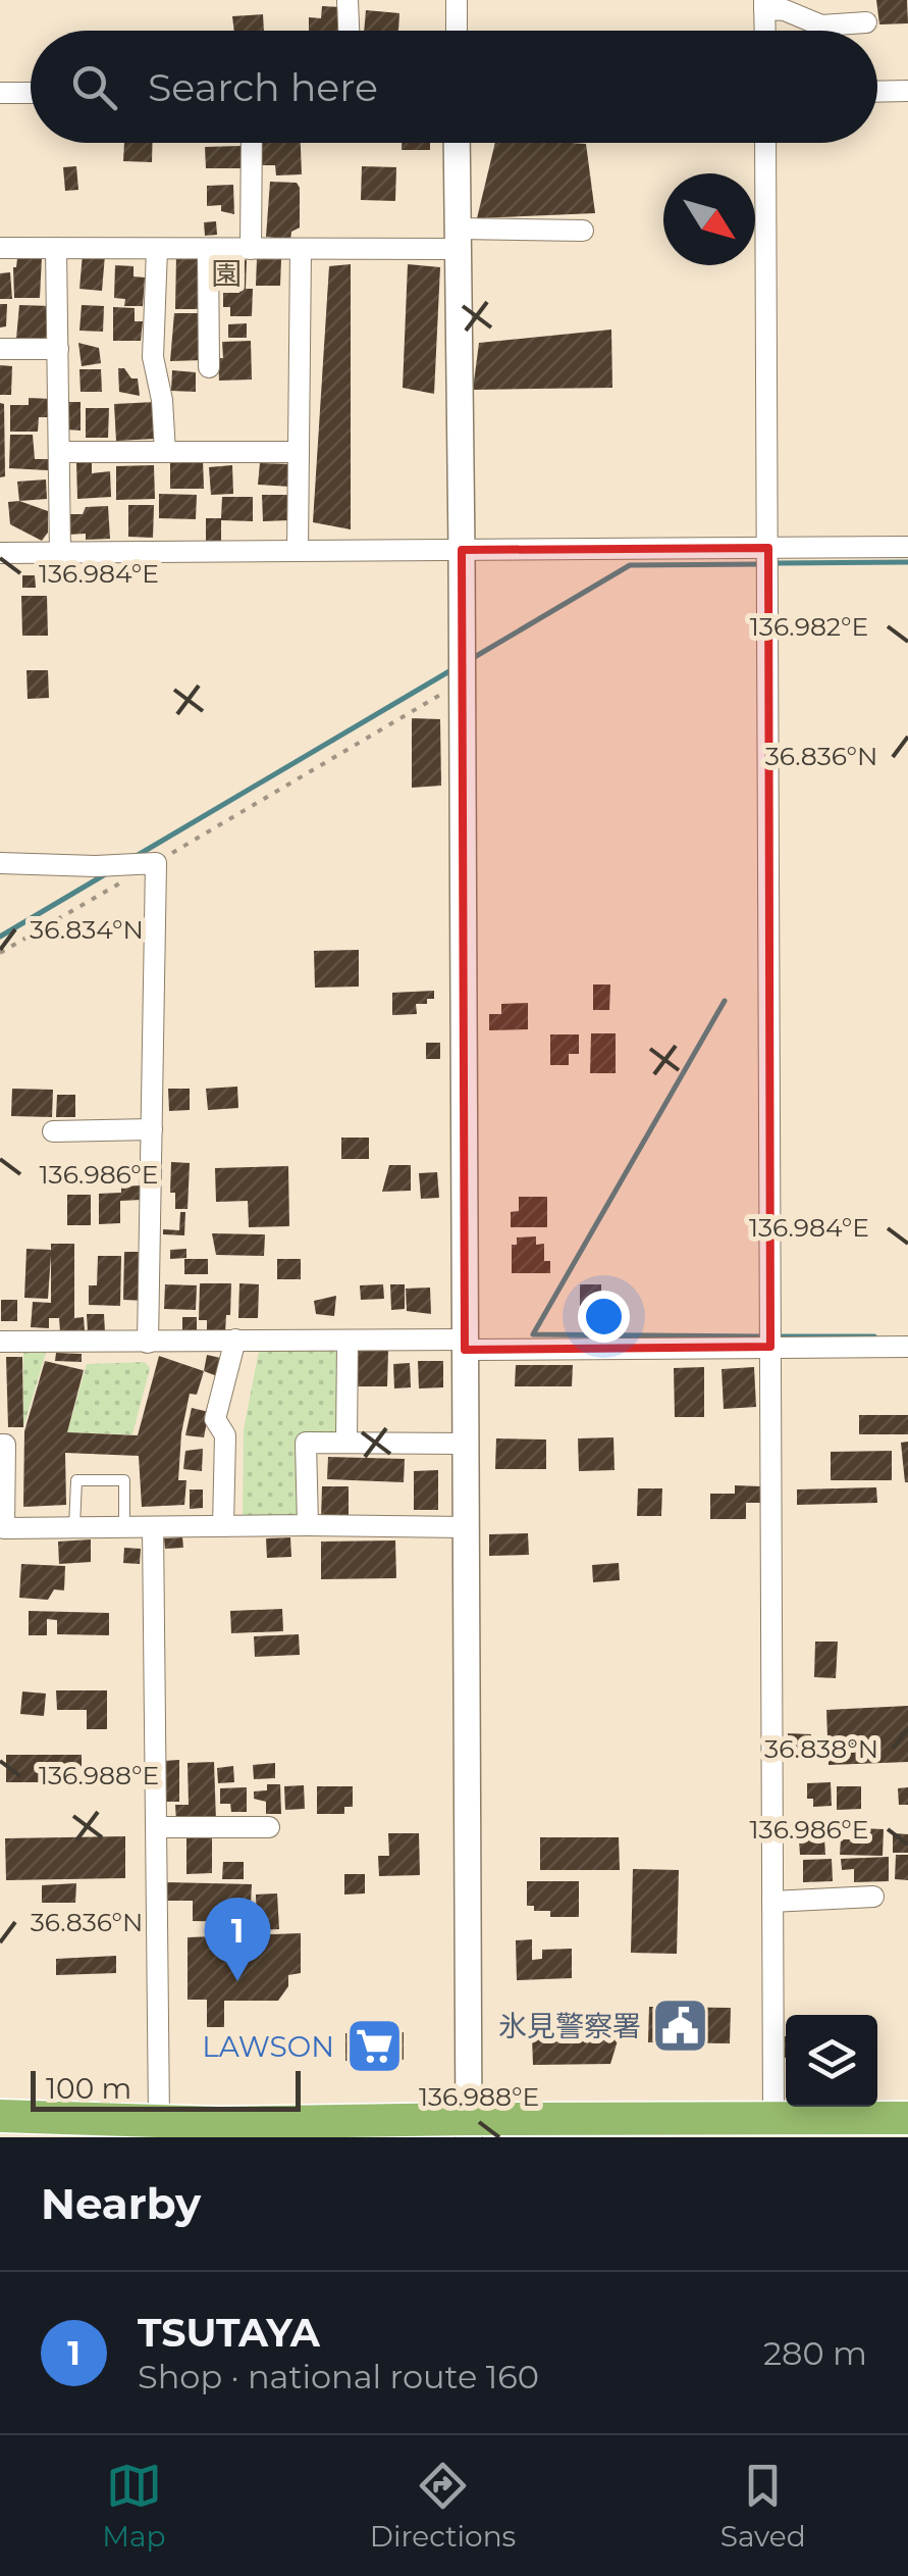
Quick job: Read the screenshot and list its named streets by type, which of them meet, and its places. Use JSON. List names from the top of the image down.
{
  "districts": ["園"],
  "places": {
    "public building": ["氷見警察署"],
    "supermarket": ["LAWSON"]
  },
  "scale_bar": "100 m",
  "north": "bottom right",
  "page": {
    "search": "Search here",
    "pins": "1",
    "scale": "100 m",
    "heading": "Nearby",
    "list": [
      {
        "mark": "1",
        "name": "TSUTAYA",
        "note": "Shop · national route 160",
        "value": "280 m"
      }
    ],
    "nav": ["Map", "Directions", "Saved"]
  },
  "coordinates": [
    "136.984°E",
    "136.982°E",
    "36.836°N",
    "36.834°N",
    "136.986°E",
    "36.838°N",
    "136.988°E"
  ]
}
